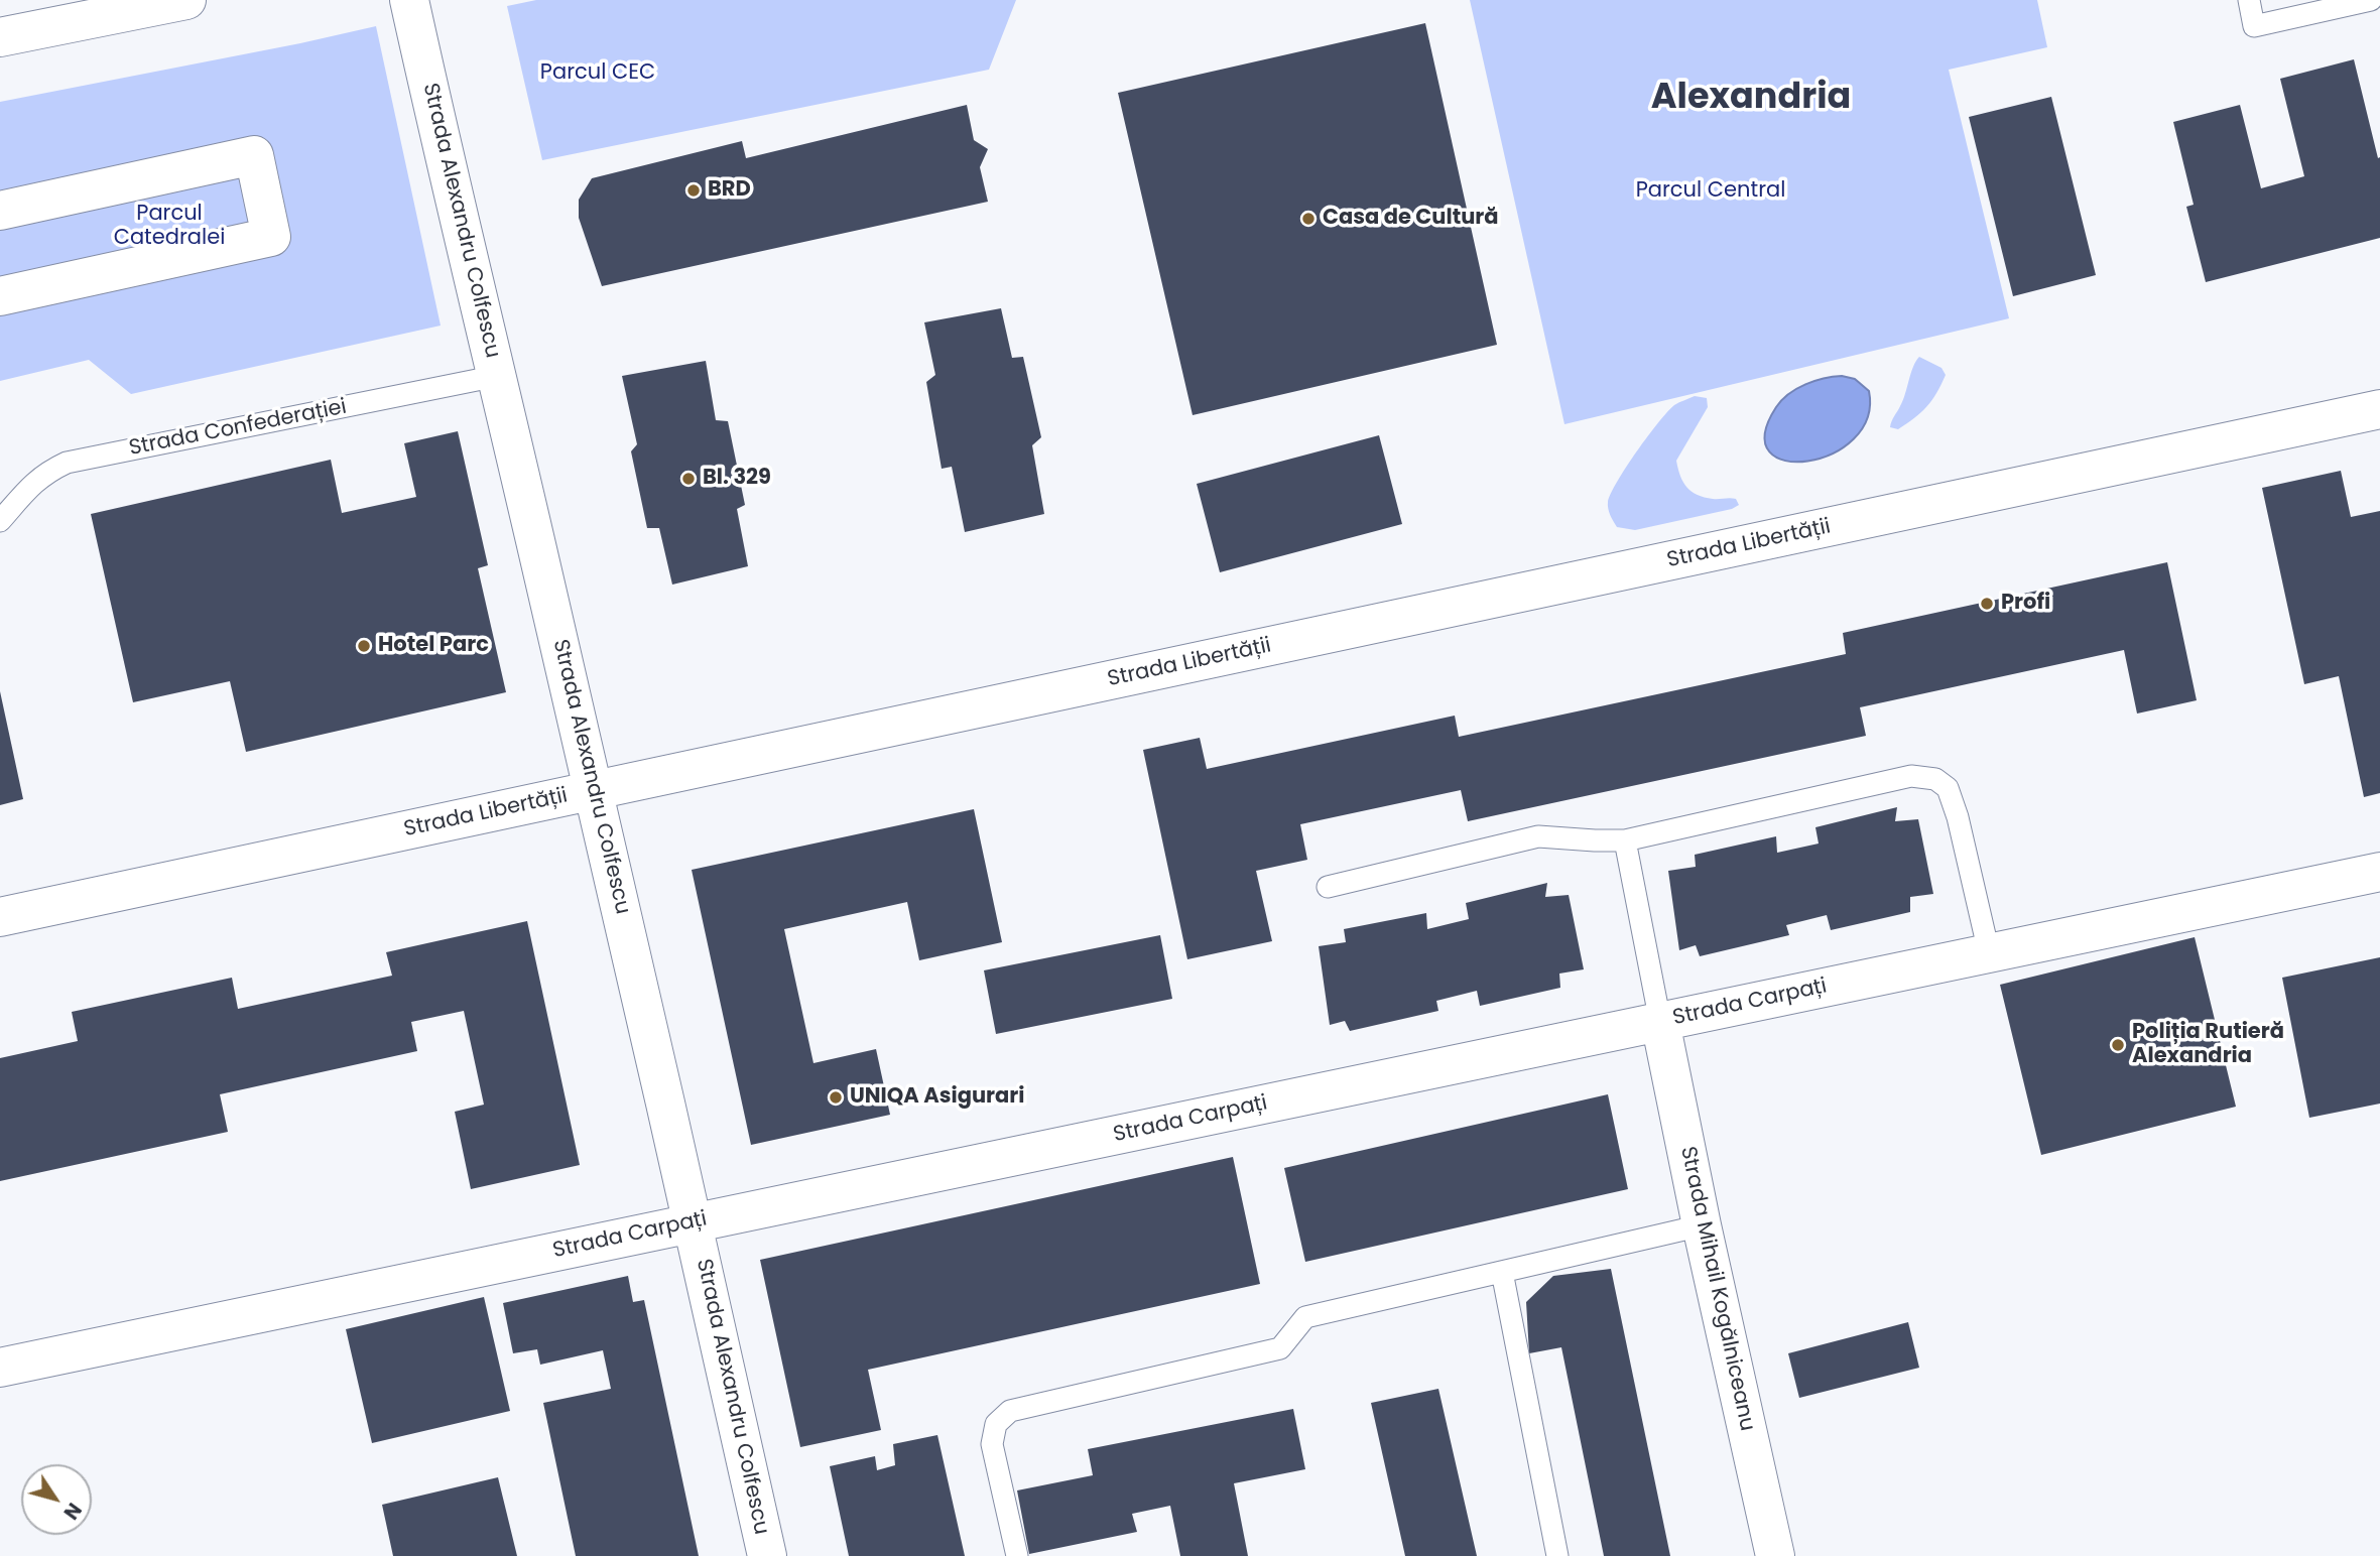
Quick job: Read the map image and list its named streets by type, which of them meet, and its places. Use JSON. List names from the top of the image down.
{
  "streets": {
    "street": [
      "Strada Alexandru Colfescu",
      "Strada Libertății",
      "Strada Carpați",
      "Strada Mihail Kogălniceanu"
    ],
    "lane": ["Strada Confederației"]
  },
  "crossings": [
    ["Strada Alexandru Colfescu", "Strada Confederației"],
    ["Strada Alexandru Colfescu", "Strada Libertății"],
    ["Strada Alexandru Colfescu", "Strada Carpați"],
    ["Strada Carpați", "Strada Mihail Kogălniceanu"]
  ],
  "districts": ["Alexandria"],
  "parks": ["Parcul CEC", "Parcul Central", "Parcul Catedralei"],
  "places": [
    "BRD",
    "Casa de Cultură",
    "Bl. 329",
    "Profi",
    "Hotel Parc",
    "Poliția Rutieră Alexandria",
    "UNIQA Asigurari"
  ],
  "north": "bottom right"
}
